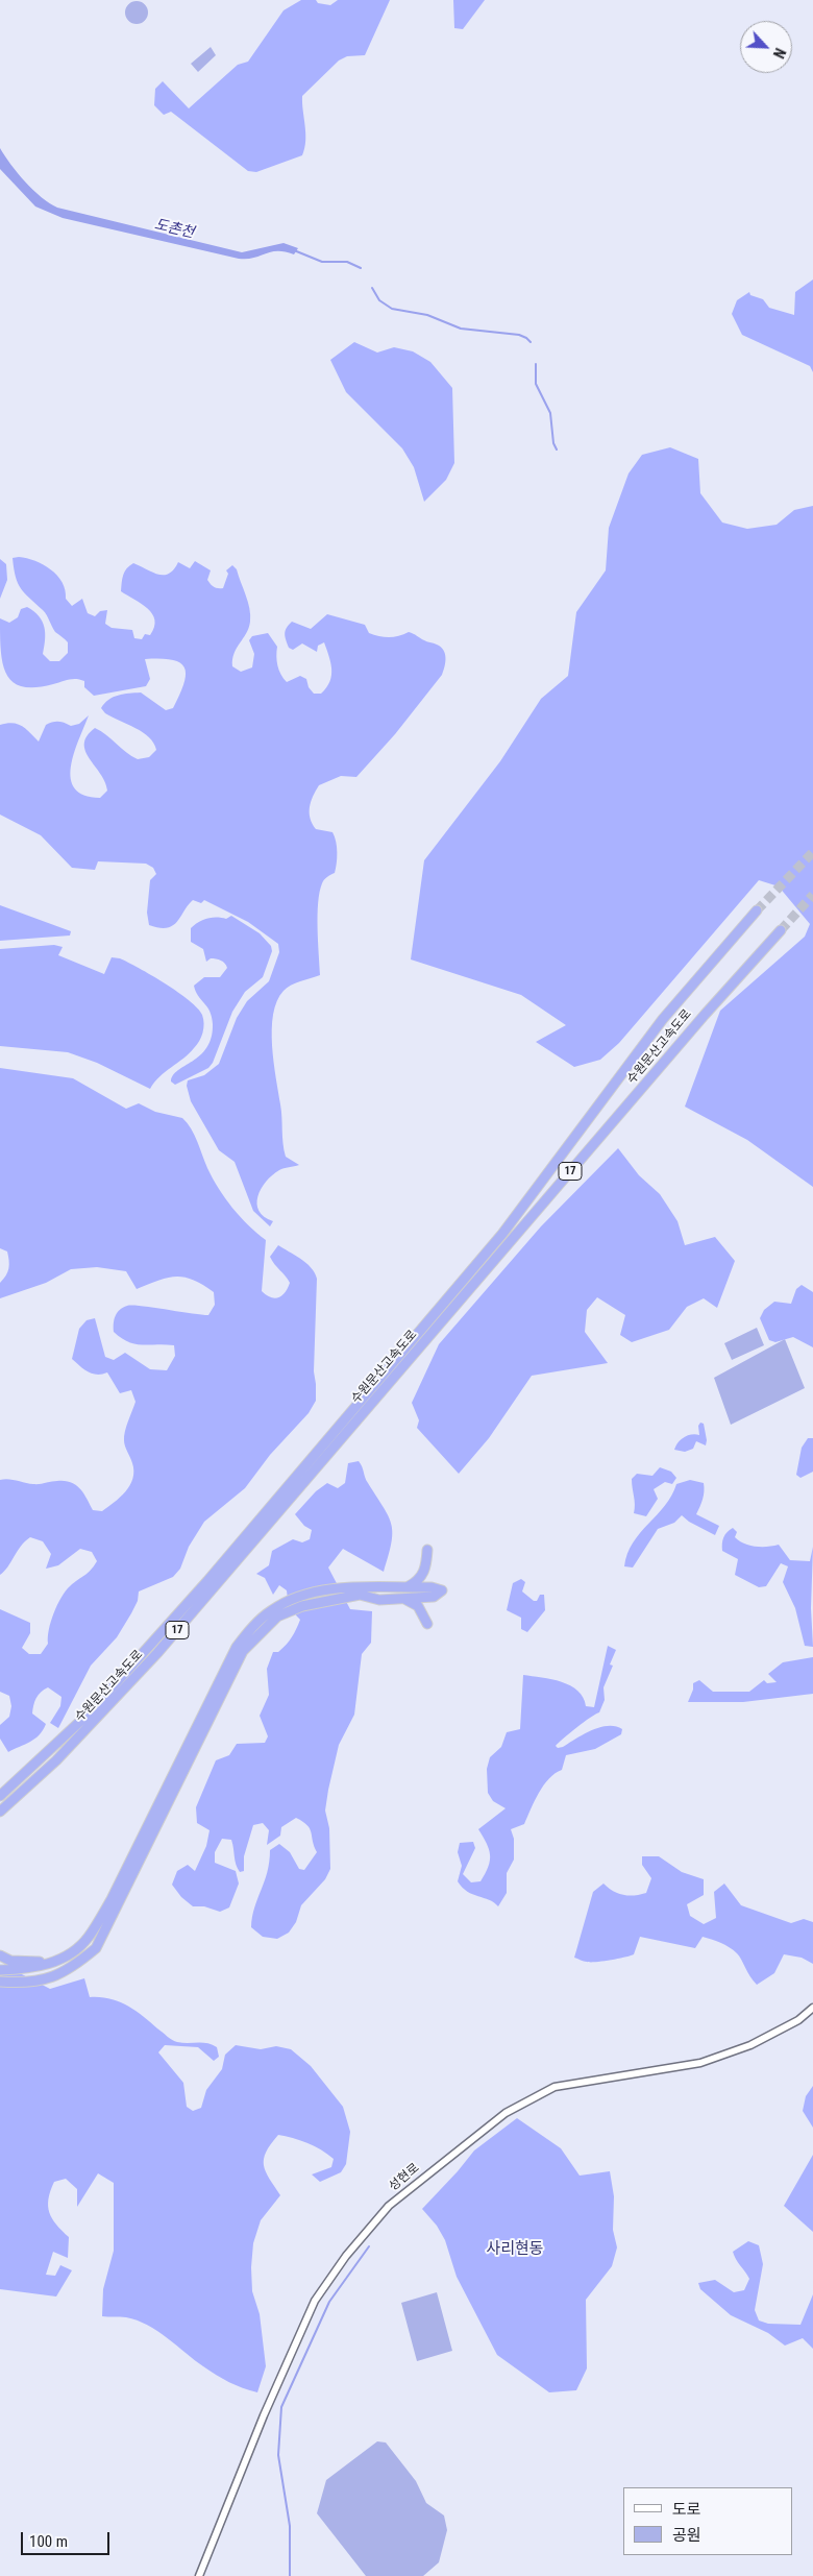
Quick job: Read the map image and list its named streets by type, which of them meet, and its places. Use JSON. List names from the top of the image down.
{
  "streets": {
    "highway": ["수원문산고속도로", "17"],
    "main road": ["성현로"]
  },
  "districts": ["사리현동"],
  "water": ["도촌천"],
  "legend": ["도로", "공원"],
  "scale_bar": "100 m",
  "north": "bottom right"
}
